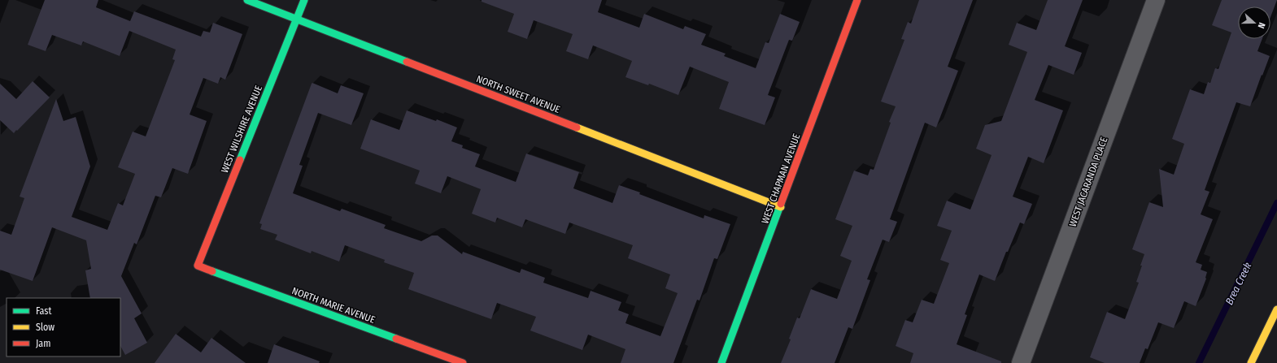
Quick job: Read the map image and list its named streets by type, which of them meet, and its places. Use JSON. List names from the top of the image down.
{
  "streets": {
    "street": [
      "NORTH SWEET AVENUE",
      "WEST WILSHIRE AVENUE",
      "WEST CHAPMAN AVENUE",
      "WEST JACARANDA PLACE",
      "NORTH MARIE AVENUE"
    ]
  },
  "crossings": [
    ["NORTH SWEET AVENUE", "WEST WILSHIRE AVENUE"],
    ["NORTH SWEET AVENUE", "WEST CHAPMAN AVENUE"],
    ["WEST WILSHIRE AVENUE", "NORTH MARIE AVENUE"]
  ],
  "water": ["Brea Creek"],
  "legend": ["Fast", "Slow", "Jam"],
  "north": "right"
}
